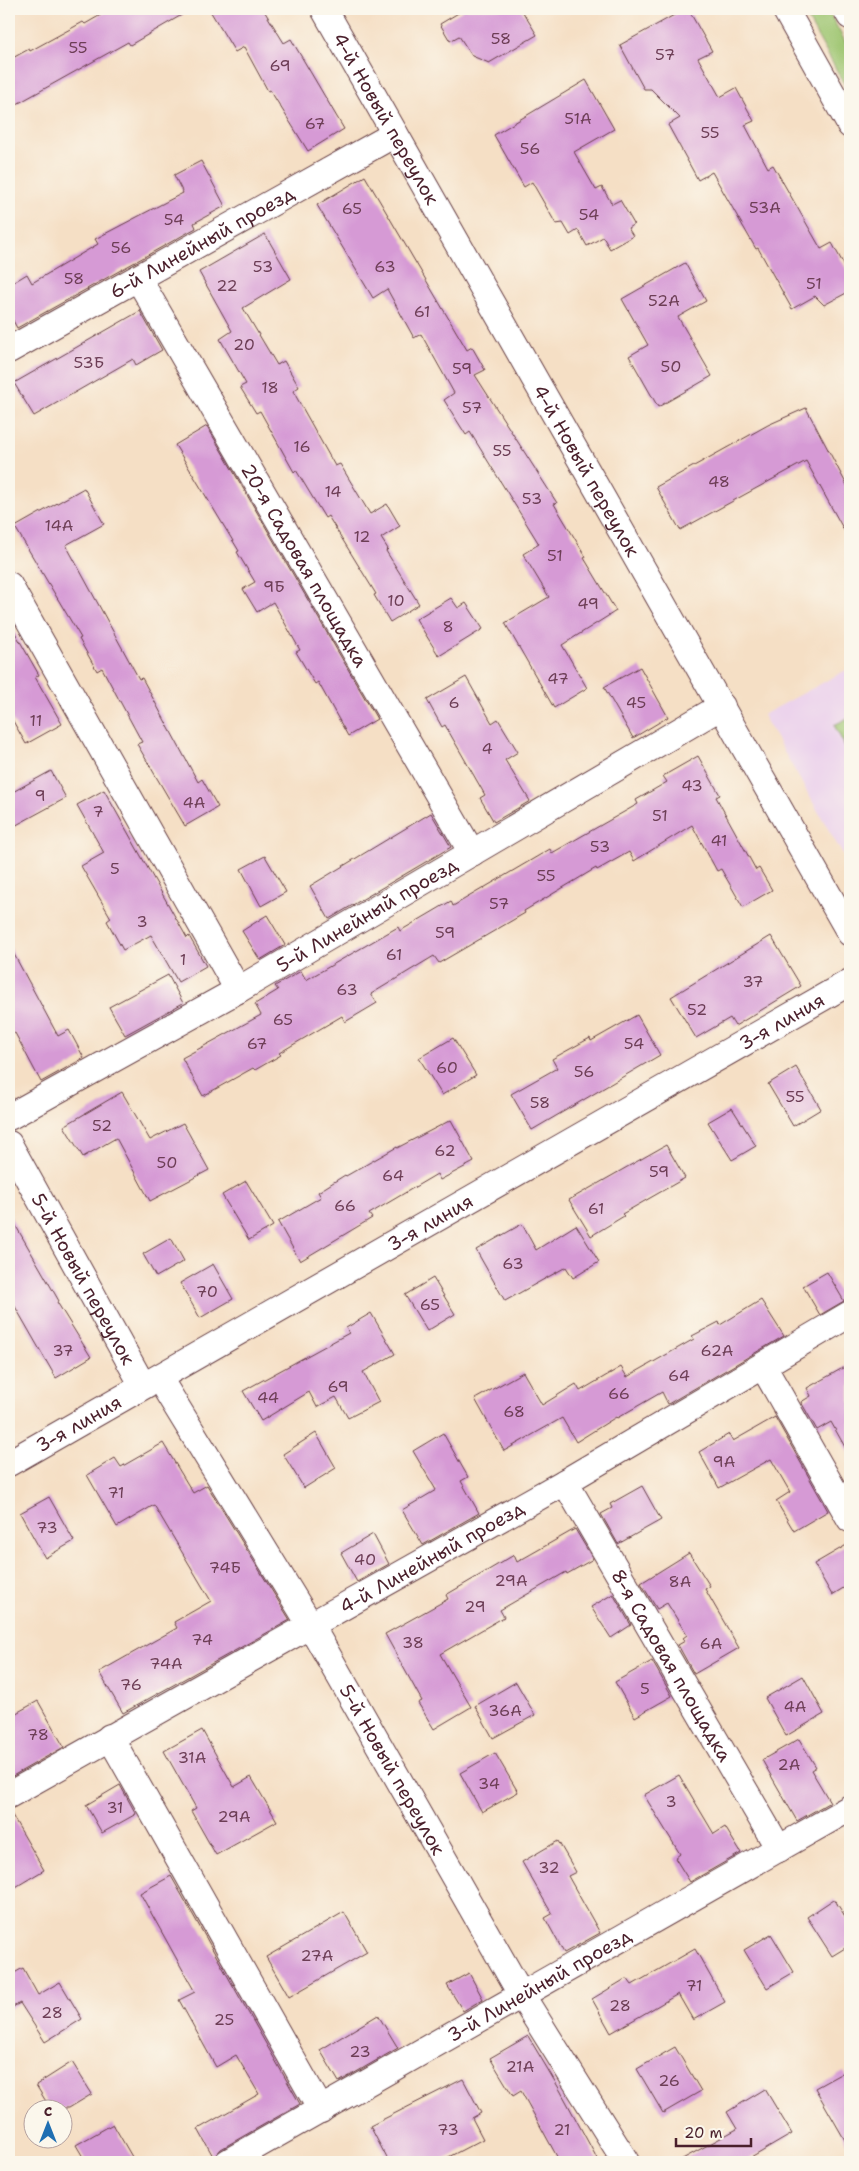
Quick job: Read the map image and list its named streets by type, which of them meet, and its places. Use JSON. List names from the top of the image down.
{
  "streets": {
    "street": [
      "4-й Новый переулок",
      "6-й Линейный проезд",
      "20-я Садовая площадка",
      "5-й Линейный проезд",
      "3-я линия",
      "5-й Новый переулок",
      "4-й Линейный проезд",
      "8-я Садовая площадка",
      "3-й Линейный проезд"
    ]
  },
  "crossings": [
    ["4-й Новый переулок", "6-й Линейный проезд"],
    ["4-й Новый переулок", "5-й Линейный проезд"],
    ["6-й Линейный проезд", "20-я Садовая площадка"],
    ["20-я Садовая площадка", "5-й Линейный проезд"],
    ["3-я линия", "5-й Новый переулок"],
    ["5-й Новый переулок", "4-й Линейный проезд"],
    ["5-й Новый переулок", "3-й Линейный проезд"],
    ["4-й Линейный проезд", "8-я Садовая площадка"],
    ["8-я Садовая площадка", "3-й Линейный проезд"]
  ],
  "house_numbers": [
    "58",
    "55",
    "57",
    "69",
    "51А",
    "67",
    "55",
    "56",
    "53А",
    "65",
    "54",
    "54",
    "56",
    "53",
    "63",
    "58",
    "51",
    "22",
    "52А",
    "61",
    "20",
    "53Б",
    "50",
    "59",
    "18",
    "57",
    "16",
    "55",
    "48",
    "14",
    "53",
    "14А",
    "12",
    "51",
    "9Б",
    "10",
    "49",
    "8",
    "47",
    "6",
    "45",
    "11",
    "4",
    "43",
    "9",
    "4А",
    "7",
    "51",
    "41",
    "53",
    "5",
    "55",
    "57",
    "3",
    "59",
    "61",
    "1",
    "37",
    "63",
    "52",
    "65",
    "67",
    "54",
    "60",
    "56",
    "55",
    "58",
    "52",
    "62",
    "50",
    "59",
    "64",
    "66",
    "61",
    "63",
    "70",
    "65",
    "37",
    "62А",
    "64",
    "69",
    "66",
    "44",
    "68",
    "9А",
    "71",
    "73",
    "40",
    "74Б",
    "29А",
    "8А",
    "29",
    "74",
    "38",
    "6А",
    "74А",
    "76",
    "5",
    "4А",
    "36А",
    "78",
    "31А",
    "2А",
    "34",
    "3",
    "31",
    "29А",
    "32",
    "27А",
    "71",
    "28",
    "28",
    "25",
    "23",
    "21А",
    "26",
    "73",
    "21"
  ],
  "scale_bar": "20 m",
  "north": "top"
}
